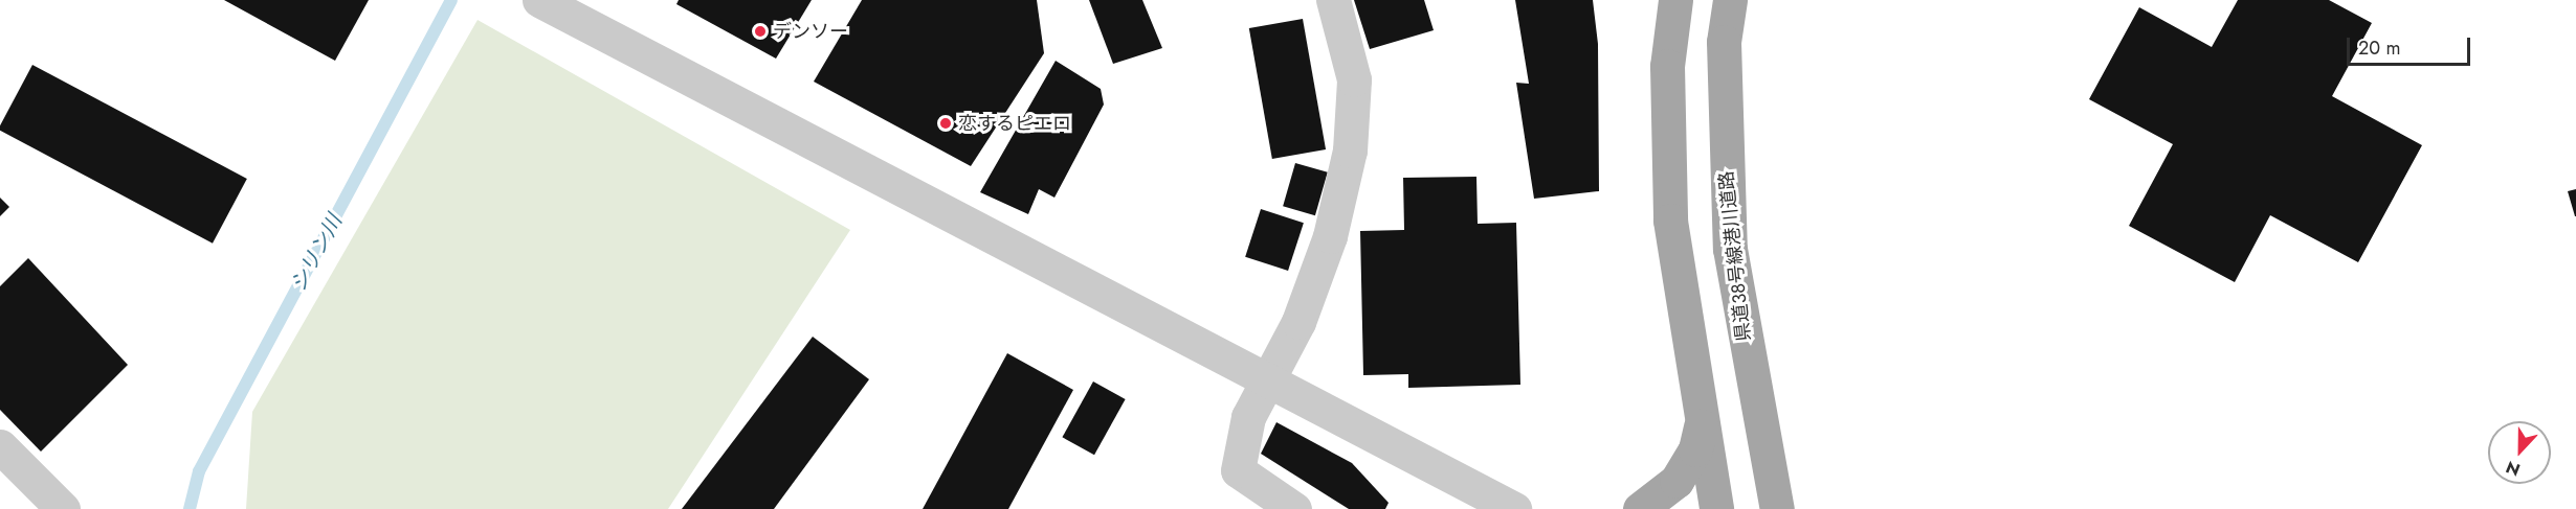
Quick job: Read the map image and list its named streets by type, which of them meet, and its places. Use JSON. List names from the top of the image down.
{
  "streets": {
    "main road": ["県道38号線港川道路"]
  },
  "water": ["シリン川"],
  "places": ["デンソー", "恋するピエロ"],
  "scale_bar": "20 m",
  "north": "bottom"
}
